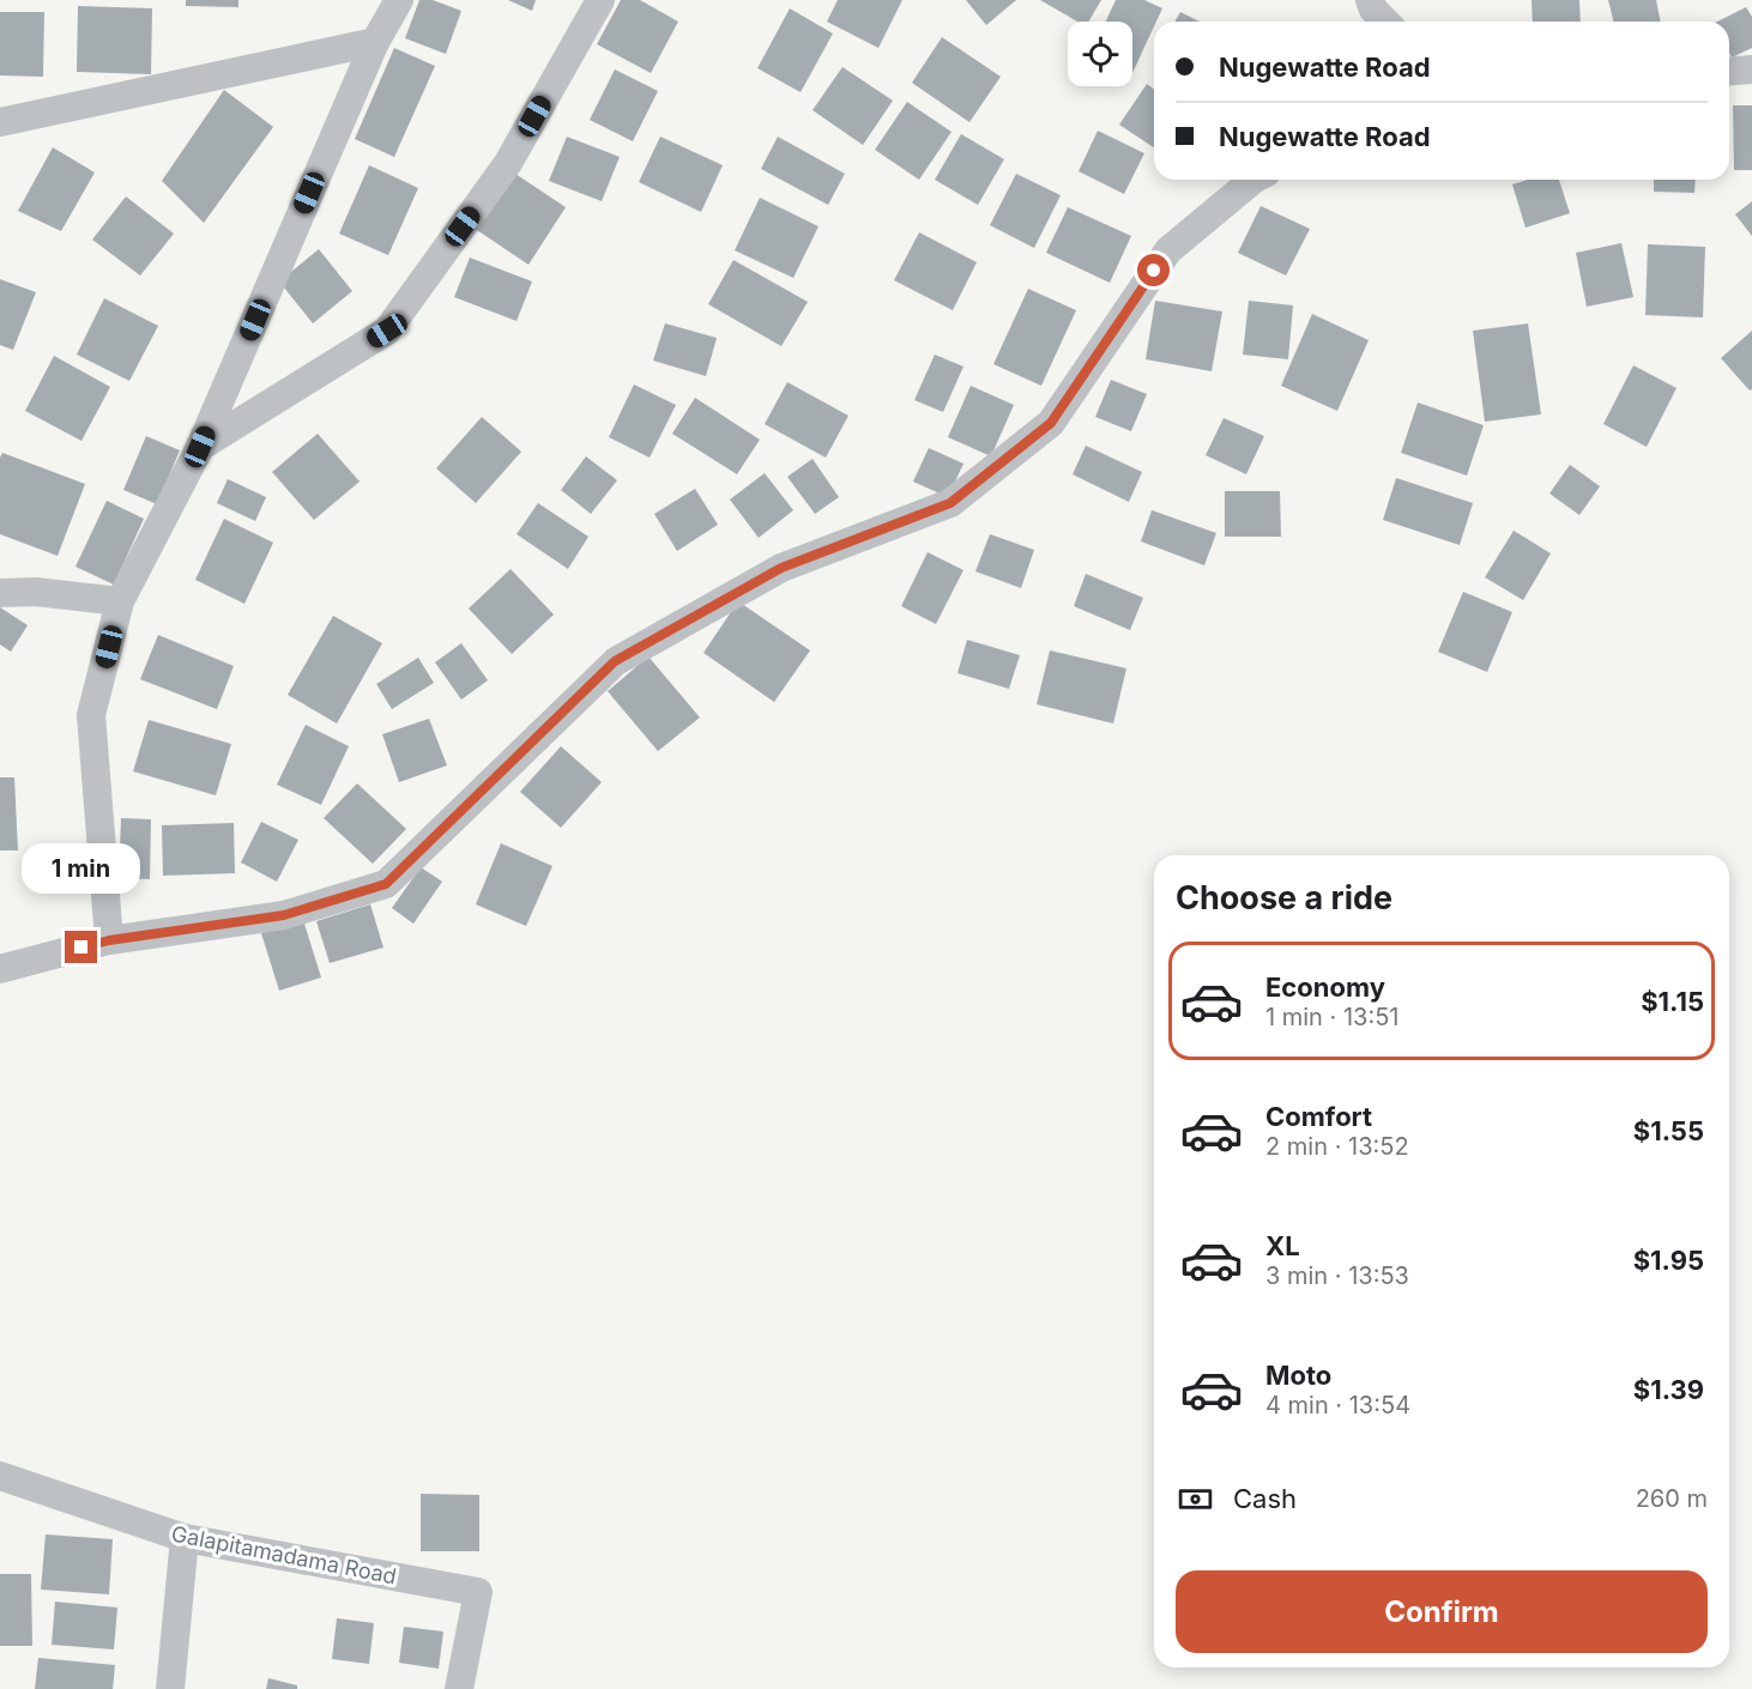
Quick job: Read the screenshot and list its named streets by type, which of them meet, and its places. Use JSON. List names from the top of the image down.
{
  "streets": {
    "street": ["Galapitamadama Road"]
  },
  "page": {
    "banner": ["Nugewatte Road", "Nugewatte Road"],
    "bubble": "1 min",
    "heading": "Choose a ride",
    "list": [
      {
        "name": "Economy",
        "note": "1 min · 13:51",
        "value": "$1.15"
      },
      {
        "name": "Comfort",
        "note": "2 min · 13:52",
        "value": "$1.55"
      },
      {
        "name": "XL",
        "note": "3 min · 13:53",
        "value": "$1.95"
      },
      {
        "name": "Moto",
        "note": "4 min · 13:54",
        "value": "$1.39"
      }
    ],
    "pay": ["Cash", "260 m"],
    "buttons": "Confirm"
  }
}
